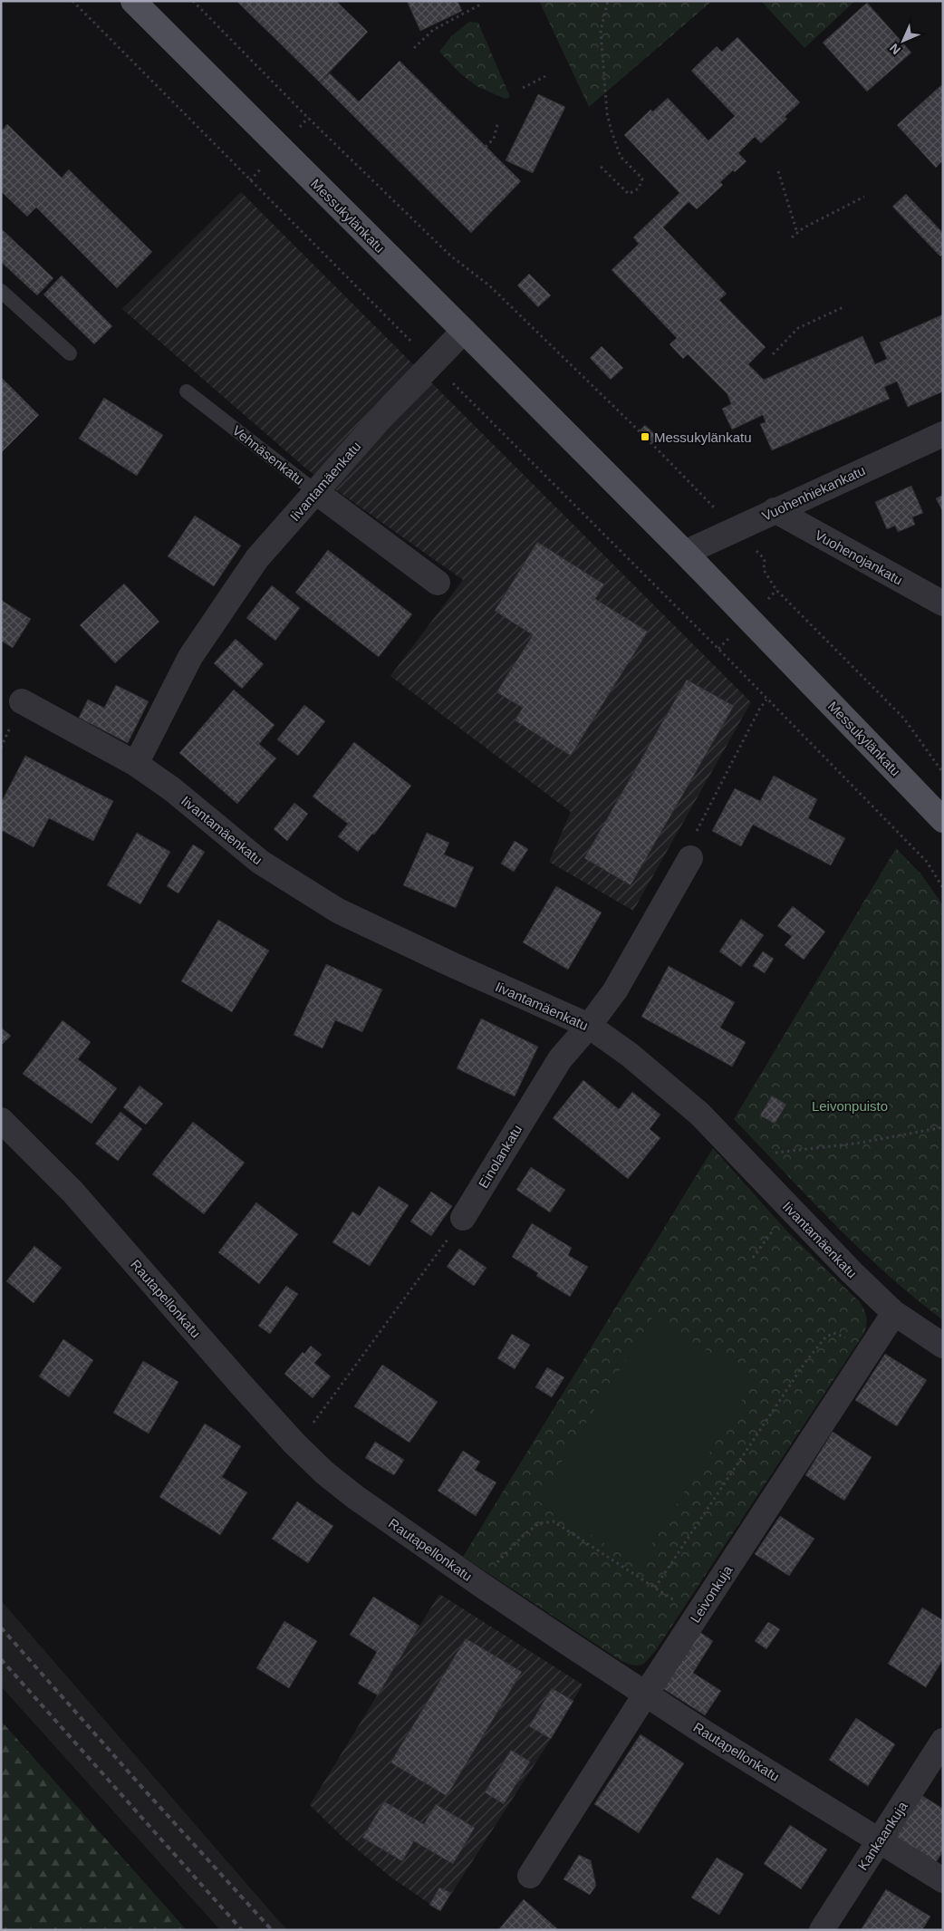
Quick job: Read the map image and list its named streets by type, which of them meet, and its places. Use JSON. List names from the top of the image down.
{
  "streets": {
    "main road": ["Messukylänkatu"],
    "street": [
      "Vehnäsenkatu",
      "Iivantamäenkatu",
      "Vuohenhiekankatu",
      "Vuohenojankatu",
      "Einolankatu",
      "Rautapellonkatu",
      "Leivonkuja",
      "Kankaankuja"
    ]
  },
  "crossings": [
    ["Messukylänkatu", "Iivantamäenkatu"],
    ["Messukylänkatu", "Vuohenhiekankatu"],
    ["Vehnäsenkatu", "Iivantamäenkatu"],
    ["Iivantamäenkatu", "Einolankatu"],
    ["Iivantamäenkatu", "Leivonkuja"],
    ["Vuohenhiekankatu", "Vuohenojankatu"],
    ["Rautapellonkatu", "Leivonkuja"],
    ["Rautapellonkatu", "Kankaankuja"]
  ],
  "parks": ["Leivonpuisto"],
  "places": {
    "transit": ["Messukylänkatu"]
  },
  "north": "bottom left"
}
